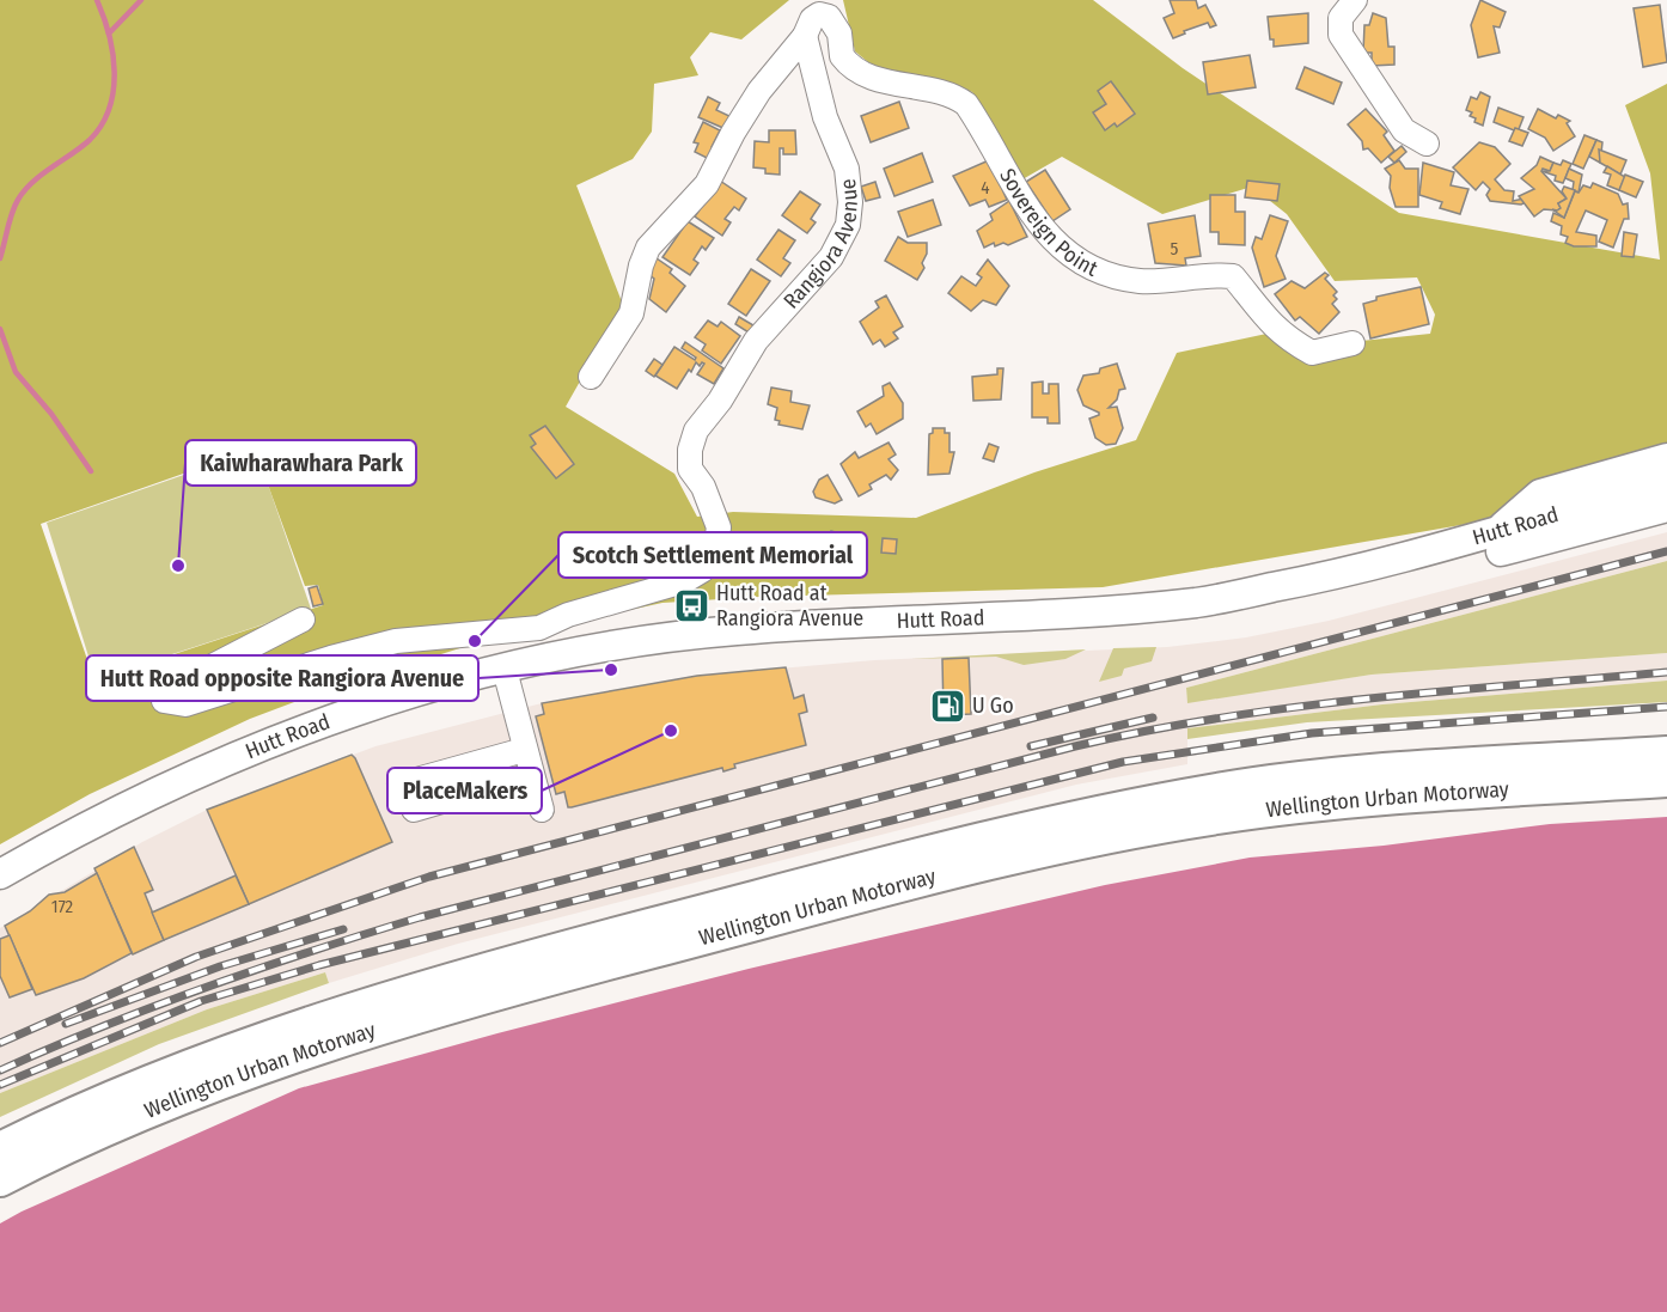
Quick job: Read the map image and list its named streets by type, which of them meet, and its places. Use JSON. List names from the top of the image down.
{
  "streets": {
    "highway": ["Wellington Urban Motorway"],
    "main road": ["Hutt Road"],
    "street": ["Sovereign Point", "Rangiora Avenue"]
  },
  "crossings": [
    ["Sovereign Point", "Rangiora Avenue"]
  ],
  "places": {
    "other": [
      "Kaiwharawhara Park",
      "Scotch Settlement Memorial",
      "Hutt Road opposite Rangiora Avenue",
      "PlaceMakers"
    ],
    "bus stop": ["Hutt Road at Rangiora Avenue"],
    "fuel station": ["U Go"]
  },
  "house_numbers": ["4", "5", "172"]
}
